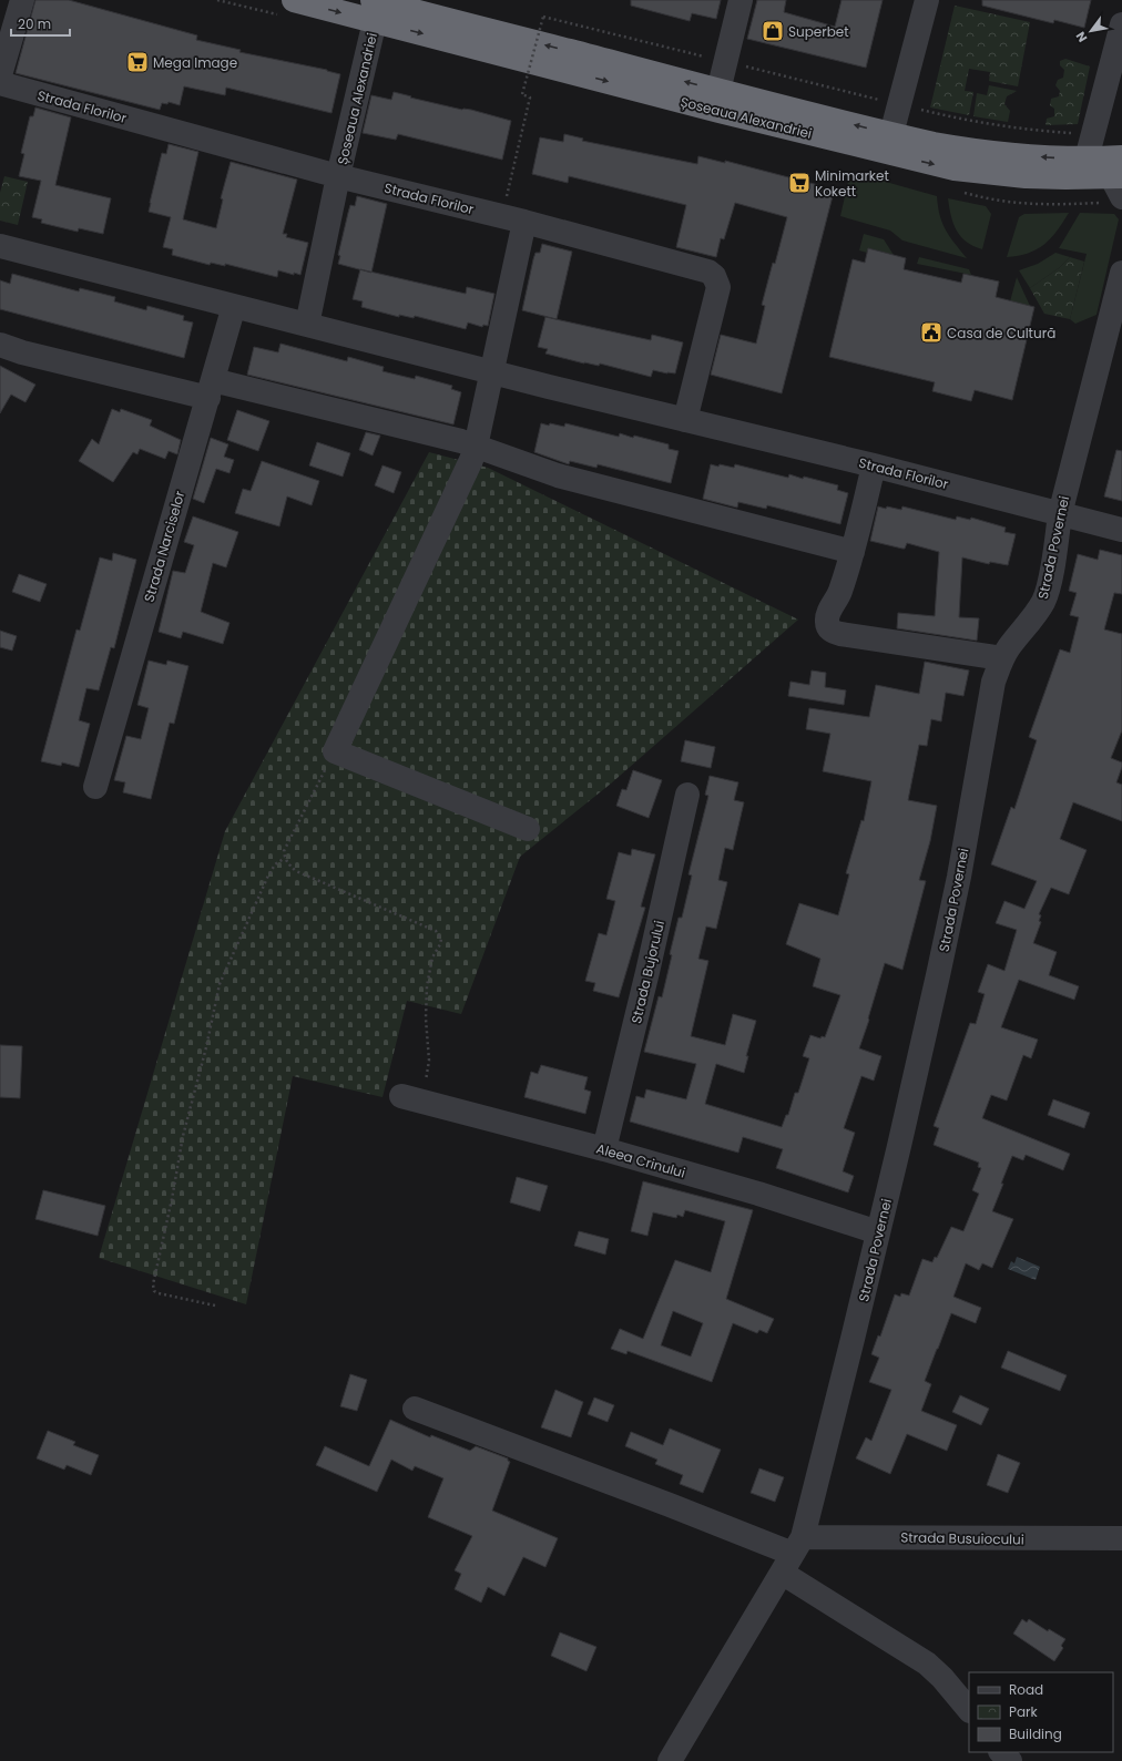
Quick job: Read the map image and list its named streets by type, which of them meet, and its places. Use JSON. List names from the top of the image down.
{
  "streets": {
    "highway": ["Șoseaua Alexandriei"],
    "street": [
      "Strada Florilor",
      "Strada Narciselor",
      "Strada Povernei",
      "Strada Bujorului",
      "Aleea Crinului",
      "Strada Busuiocului"
    ]
  },
  "crossings": [
    ["Șoseaua Alexandriei", "Strada Florilor"],
    ["Strada Florilor", "Strada Narciselor"],
    ["Strada Florilor", "Strada Povernei"],
    ["Strada Povernei", "Aleea Crinului"],
    ["Strada Povernei", "Strada Busuiocului"],
    ["Strada Bujorului", "Aleea Crinului"]
  ],
  "places": {
    "shop": ["Superbet"],
    "supermarket": ["Mega Image", "Minimarket Kokett"],
    "public building": ["Casa de Cultură"]
  },
  "legend": ["Road", "Park", "Building"],
  "scale_bar": "20 m",
  "north": "bottom left"
}
